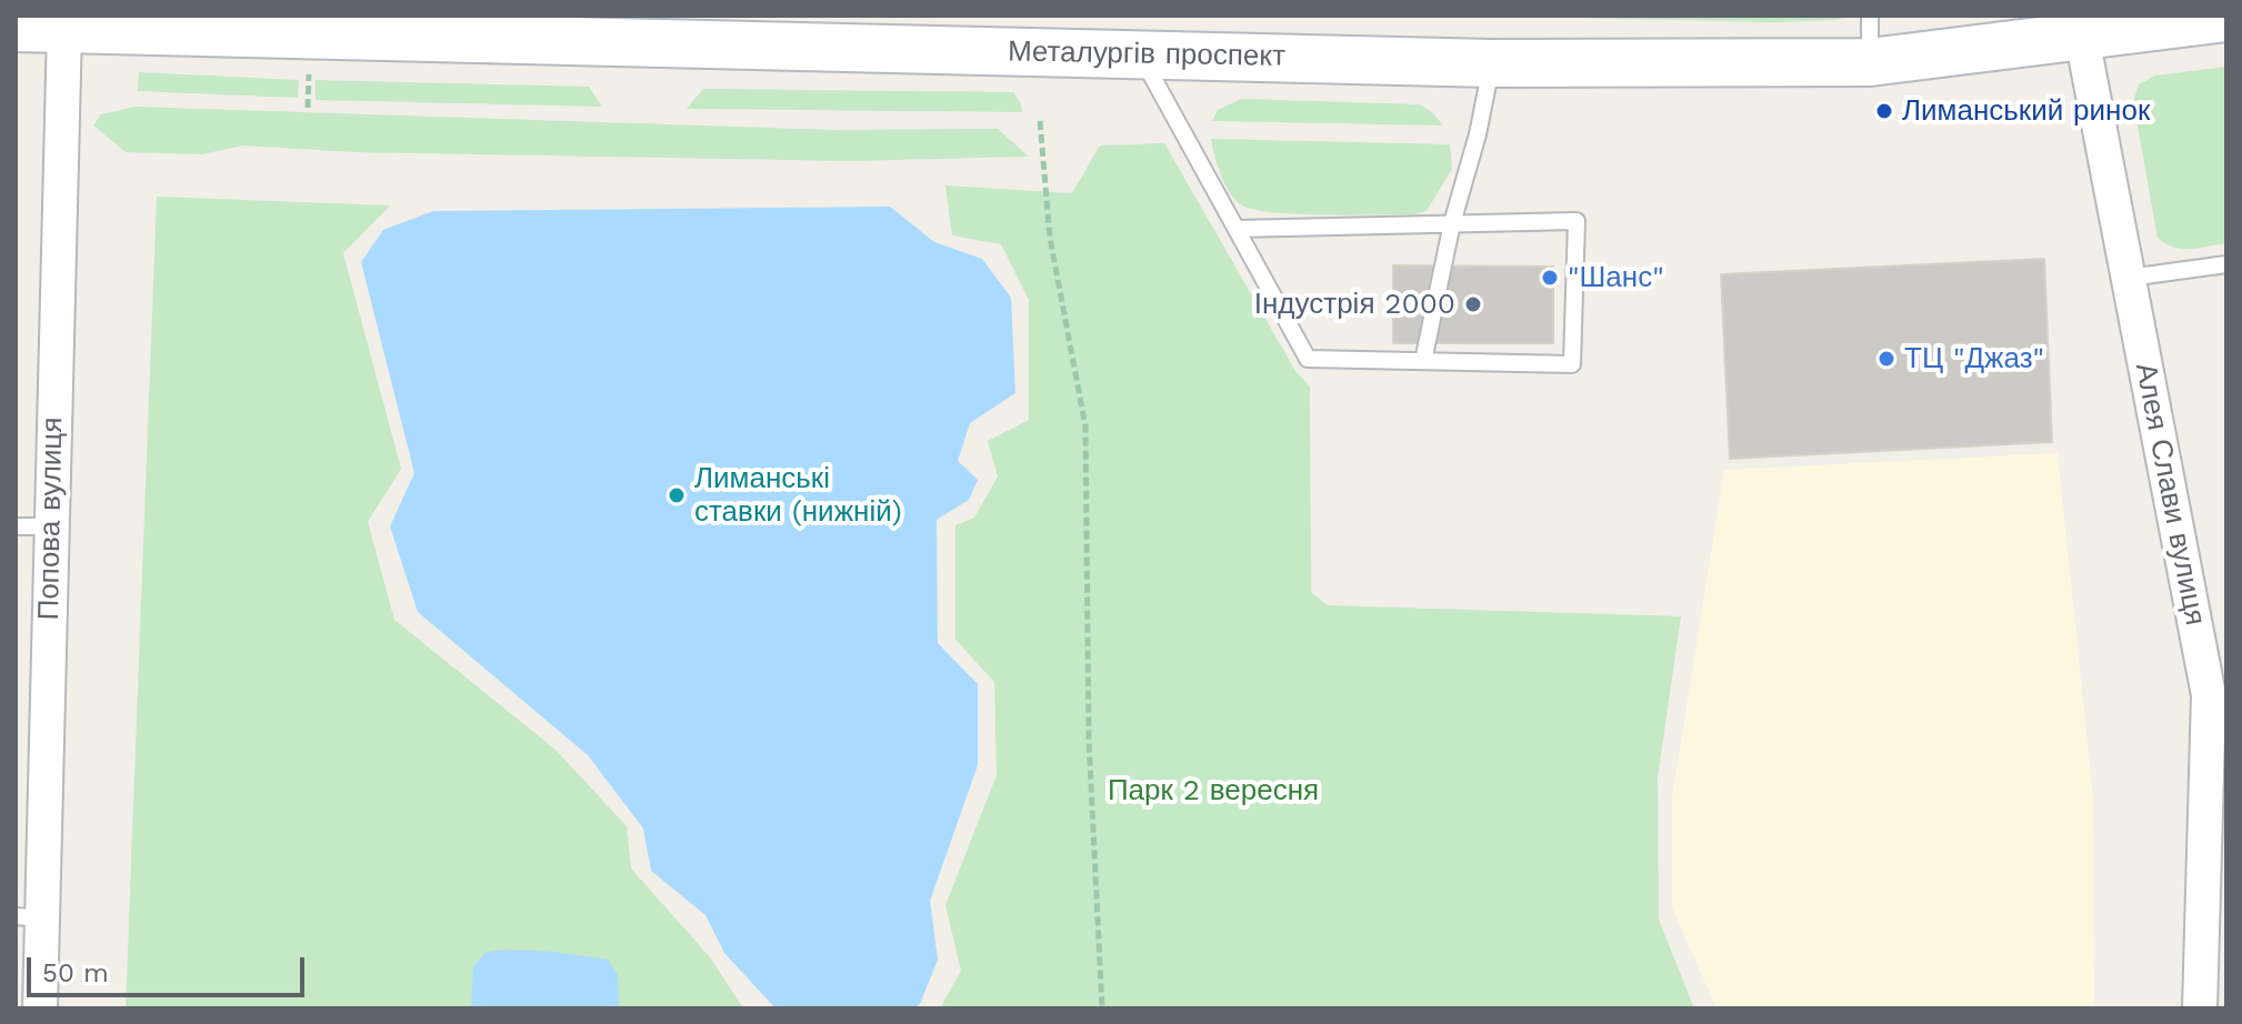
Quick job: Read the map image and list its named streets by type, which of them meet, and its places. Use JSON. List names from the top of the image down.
{
  "streets": {
    "street": ["Металургів проспект", "Алея Слави вулиця", "Попова вулиця"]
  },
  "crossings": [
    ["Металургів проспект", "Алея Слави вулиця"],
    ["Металургів проспект", "Попова вулиця"]
  ],
  "parks": ["Парк 2 вересня"],
  "places": [
    "Лиманський ринок",
    "\"Шанс\"",
    "Індустрія 2000",
    "ТЦ \"Джаз\"",
    "Лиманські ставки (нижній)"
  ],
  "scale_bar": "50 m"
}
